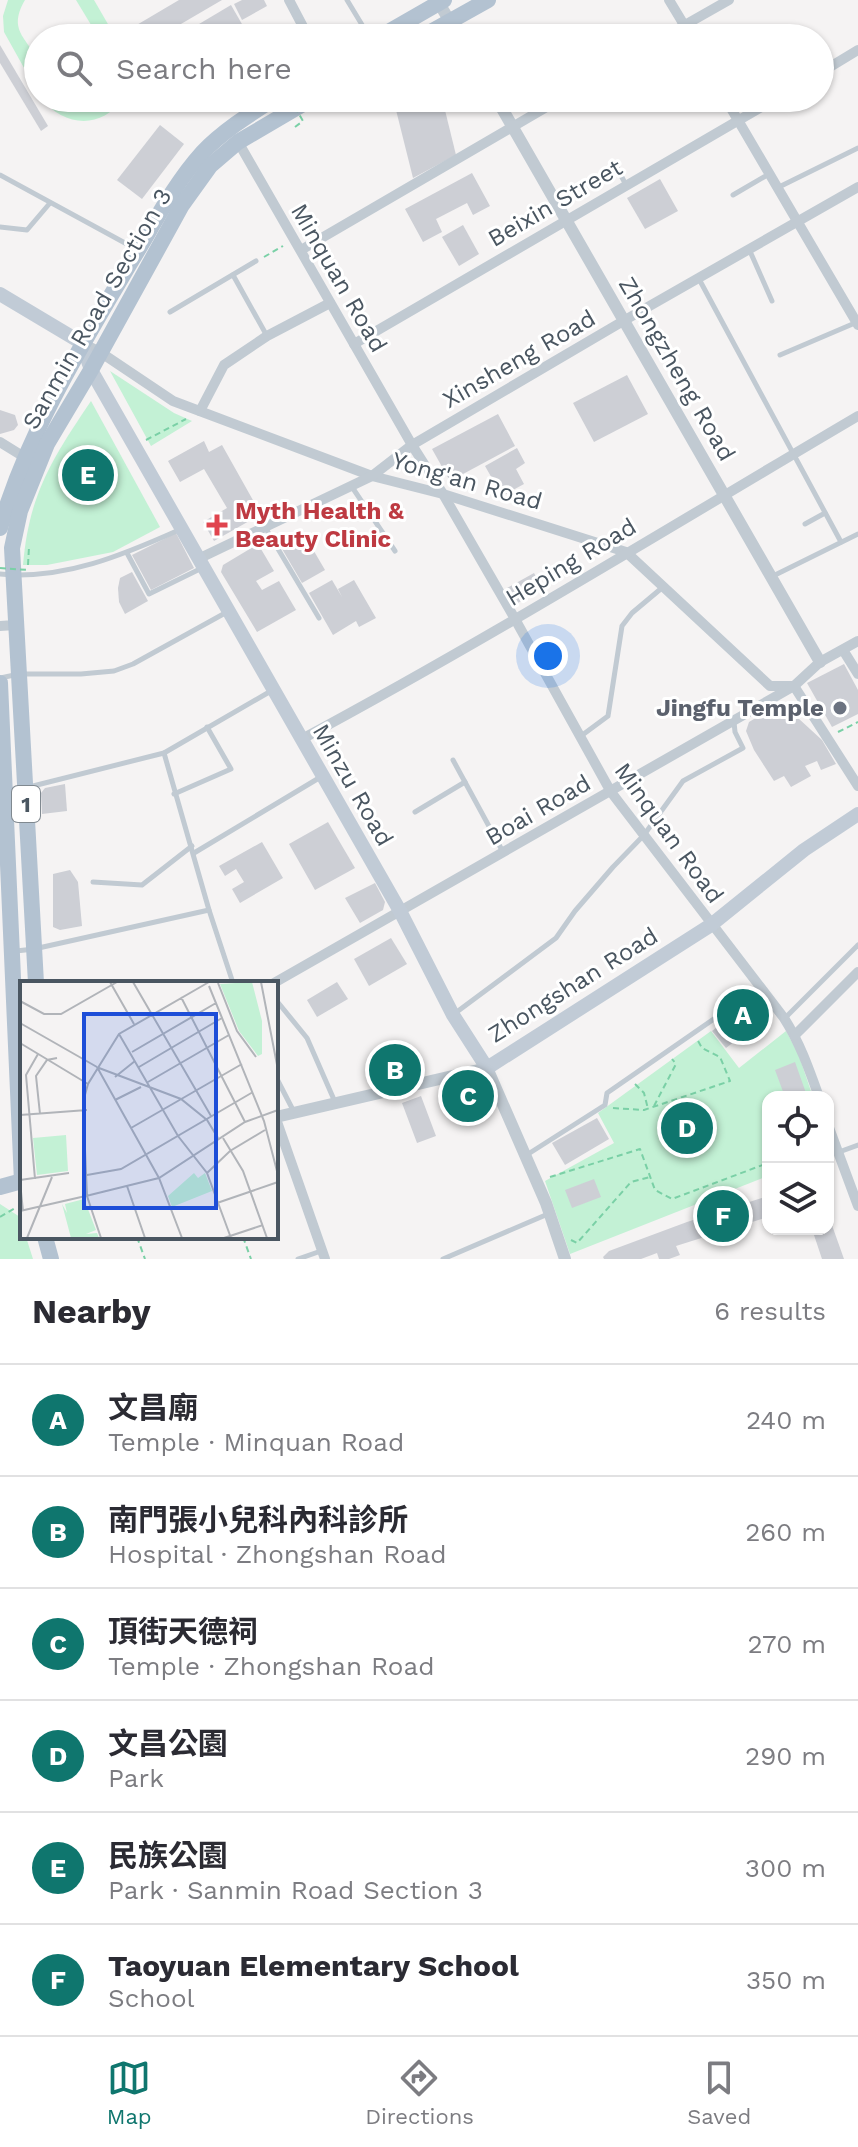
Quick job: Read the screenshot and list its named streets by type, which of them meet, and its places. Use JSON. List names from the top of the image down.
{
  "streets": {
    "main road": [
      "Sanmin Road Section 3",
      "Minzu Road",
      "1",
      "Zhongshan Road"
    ],
    "street": [
      "Beixin Street",
      "Minquan Road",
      "Xinsheng Road",
      "Zhongzheng Road",
      "Yong'an Road",
      "Heping Road",
      "Boai Road"
    ]
  },
  "crossings": [
    ["Beixin Street", "Minquan Road"],
    ["Beixin Street", "Zhongzheng Road"],
    ["Minquan Road", "Sanmin Road Section 3"],
    ["Minquan Road", "Xinsheng Road"],
    ["Minquan Road", "Yong'an Road"],
    ["Minquan Road", "Heping Road"],
    ["Minquan Road", "Boai Road"],
    ["Minquan Road", "Zhongshan Road"],
    ["Sanmin Road Section 3", "Yong'an Road"],
    ["Sanmin Road Section 3", "Minzu Road"],
    ["Xinsheng Road", "Zhongzheng Road"],
    ["Xinsheng Road", "Yong'an Road"],
    ["Xinsheng Road", "Minzu Road"],
    ["Zhongzheng Road", "Heping Road"],
    ["Zhongzheng Road", "Boai Road"],
    ["Yong'an Road", "Heping Road"],
    ["Yong'an Road", "Minzu Road"],
    ["Yong'an Road", "Boai Road"],
    ["Heping Road", "Minzu Road"],
    ["Minzu Road", "Boai Road"],
    ["Minzu Road", "Zhongshan Road"]
  ],
  "places": {
    "health": ["Myth Health & Beauty Clinic"],
    "other": ["Jingfu Temple"]
  },
  "page": {
    "search": "Search here",
    "pins": [
      "E",
      "A",
      "B",
      "C",
      "D",
      "F"
    ],
    "heading": ["Nearby", "6 results"],
    "list": [
      {
        "mark": "A",
        "name": "文昌廟",
        "note": "Temple · Minquan Road",
        "value": "240 m"
      },
      {
        "mark": "B",
        "name": "南門張小兒科內科診所",
        "note": "Hospital · Zhongshan Road",
        "value": "260 m"
      },
      {
        "mark": "C",
        "name": "頂街天德祠",
        "note": "Temple · Zhongshan Road",
        "value": "270 m"
      },
      {
        "mark": "D",
        "name": "文昌公園",
        "note": "Park",
        "value": "290 m"
      },
      {
        "mark": "E",
        "name": "民族公園",
        "note": "Park · Sanmin Road Section 3",
        "value": "300 m"
      },
      {
        "mark": "F",
        "name": "Taoyuan Elementary School",
        "note": "School",
        "value": "350 m"
      }
    ],
    "nav": ["Map", "Directions", "Saved"]
  }
}
